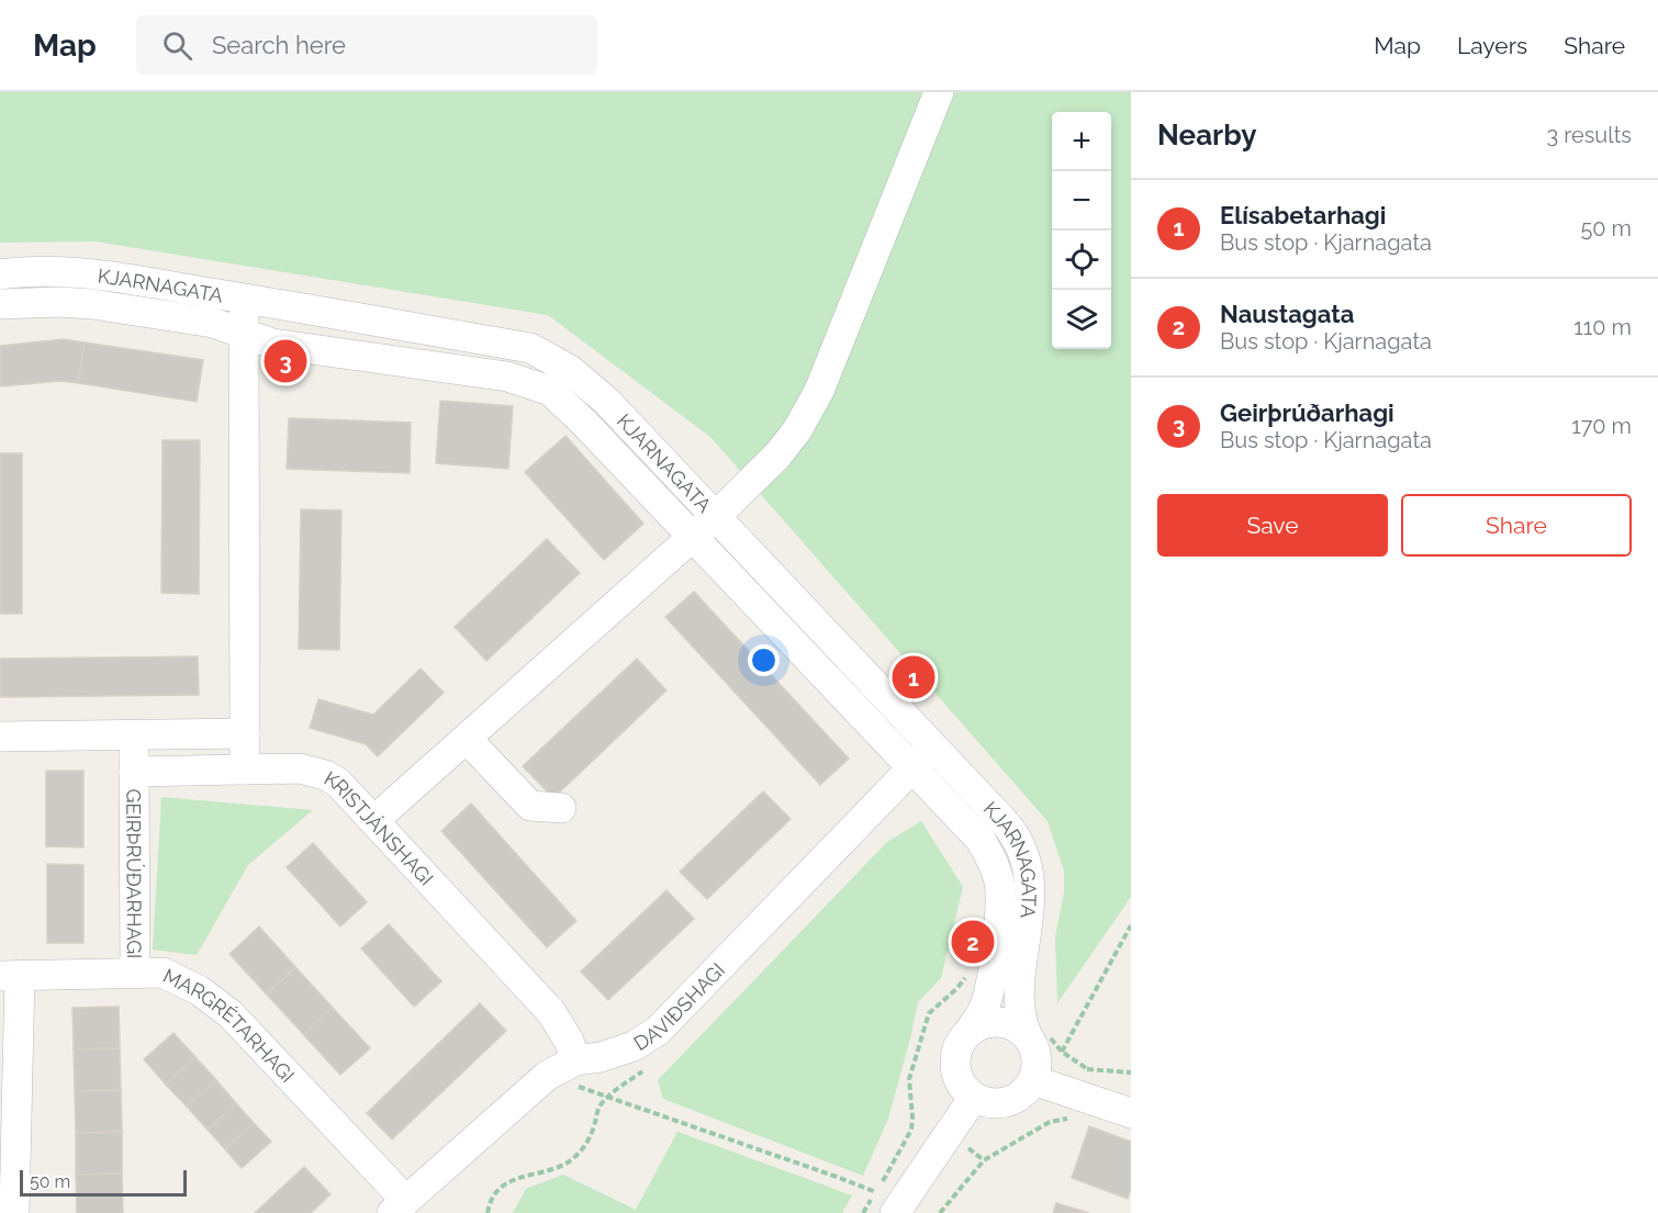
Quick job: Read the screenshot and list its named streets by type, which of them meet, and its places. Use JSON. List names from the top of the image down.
{
  "streets": {
    "street": [
      "KJARNAGATA",
      "KRISTJÁNSHAGI",
      "GEIRÞRÚÐARHAGI",
      "DAVIÐSHAGI",
      "MARGRÉTARHAGI"
    ]
  },
  "crossings": [
    ["KJARNAGATA", "DAVIÐSHAGI"],
    ["KRISTJÁNSHAGI", "GEIRÞRÚÐARHAGI"],
    ["KRISTJÁNSHAGI", "DAVIÐSHAGI"],
    ["GEIRÞRÚÐARHAGI", "MARGRÉTARHAGI"],
    ["DAVIÐSHAGI", "MARGRÉTARHAGI"]
  ],
  "scale_bar": "50 m",
  "page": {
    "header": "Map",
    "search": "Search here",
    "nav": ["Map", "Layers", "Share"],
    "heading": ["Nearby", "3 results"],
    "map_buttons": ["+", "−"],
    "list": [
      {
        "mark": "1",
        "name": "Elísabetarhagi",
        "note": "Bus stop · Kjarnagata",
        "value": "50 m"
      },
      {
        "mark": "2",
        "name": "Naustagata",
        "note": "Bus stop · Kjarnagata",
        "value": "110 m"
      },
      {
        "mark": "3",
        "name": "Geirþrúðarhagi",
        "note": "Bus stop · Kjarnagata",
        "value": "170 m"
      }
    ],
    "pins": ["3", "1", "2"],
    "buttons": ["Save", "Share"],
    "scale": "50 m"
  }
}
